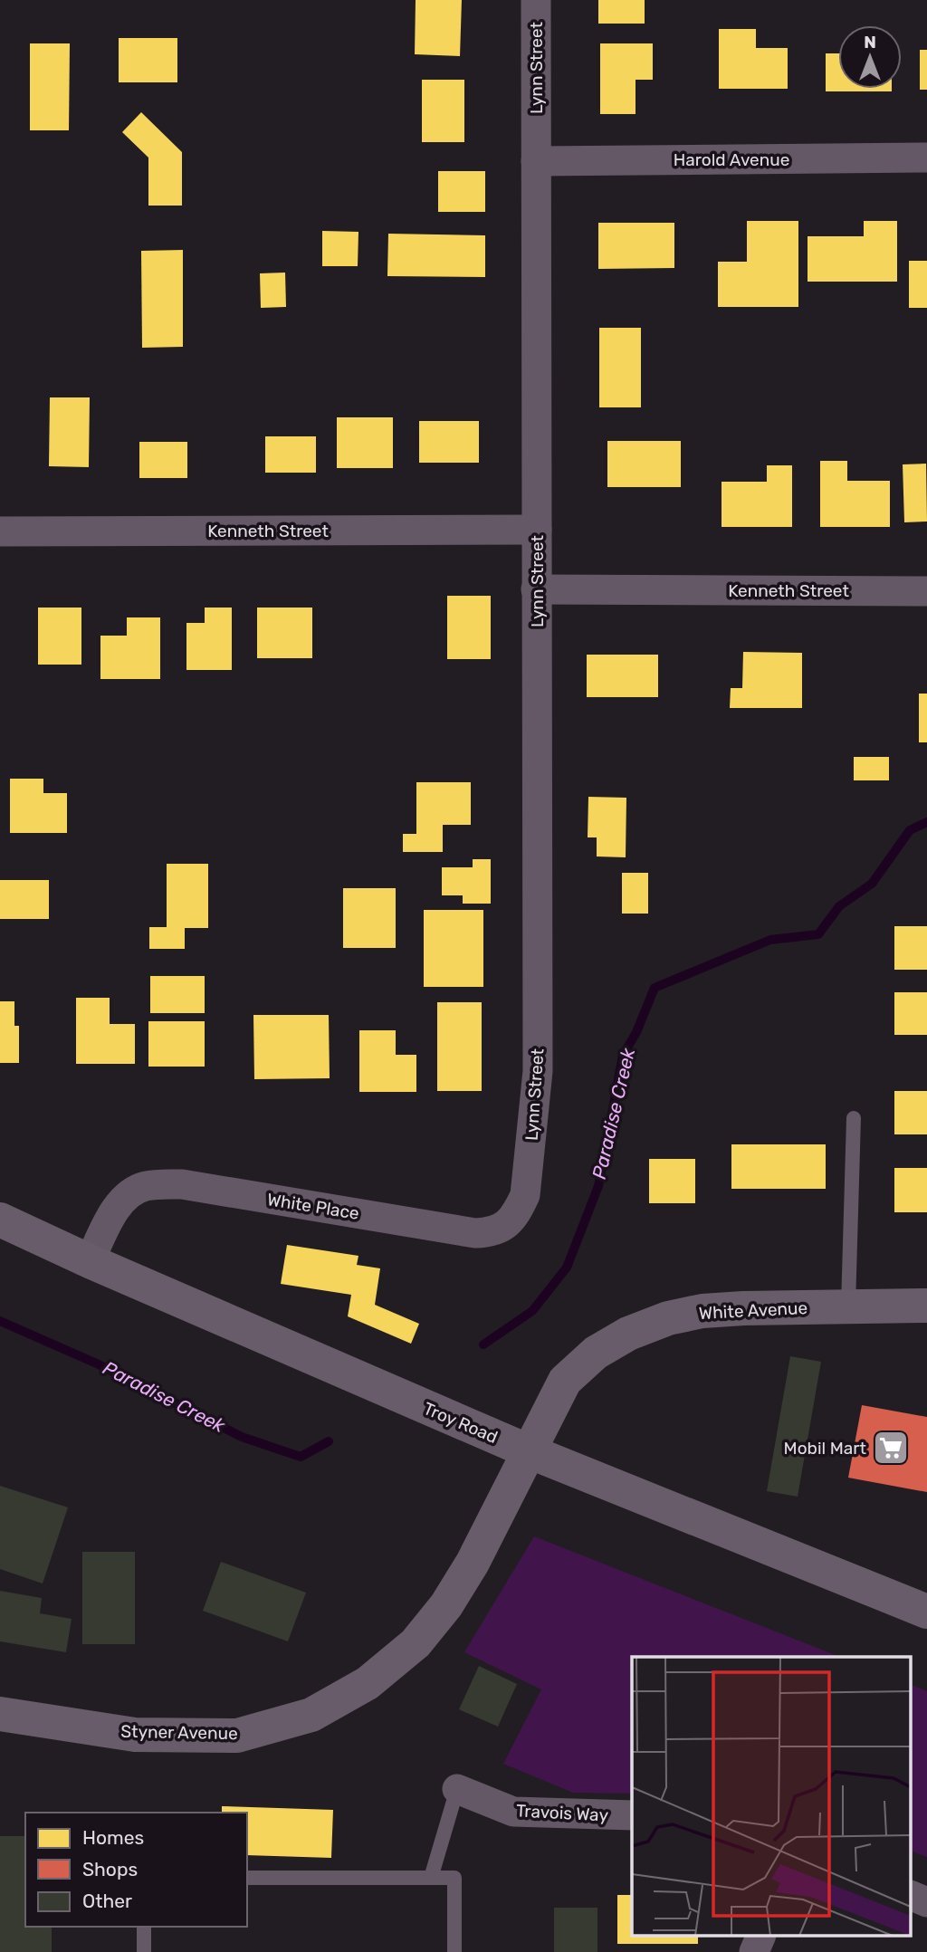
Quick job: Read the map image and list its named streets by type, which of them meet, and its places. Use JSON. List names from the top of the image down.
{
  "streets": {
    "street": [
      "Lynn Street",
      "Harold Avenue",
      "Kenneth Street",
      "White Place",
      "White Avenue",
      "Troy Road",
      "Styner Avenue",
      "Travois Way"
    ]
  },
  "crossings": [
    ["Lynn Street", "Harold Avenue"],
    ["Lynn Street", "Kenneth Street"],
    ["Lynn Street", "White Place"],
    ["White Place", "Troy Road"],
    ["White Avenue", "Troy Road"],
    ["White Avenue", "Styner Avenue"],
    ["Troy Road", "Styner Avenue"]
  ],
  "water": ["Paradise Creek"],
  "places": {
    "supermarket": ["Mobil Mart"]
  },
  "legend": ["Homes", "Shops", "Other"],
  "north": "top"
}
